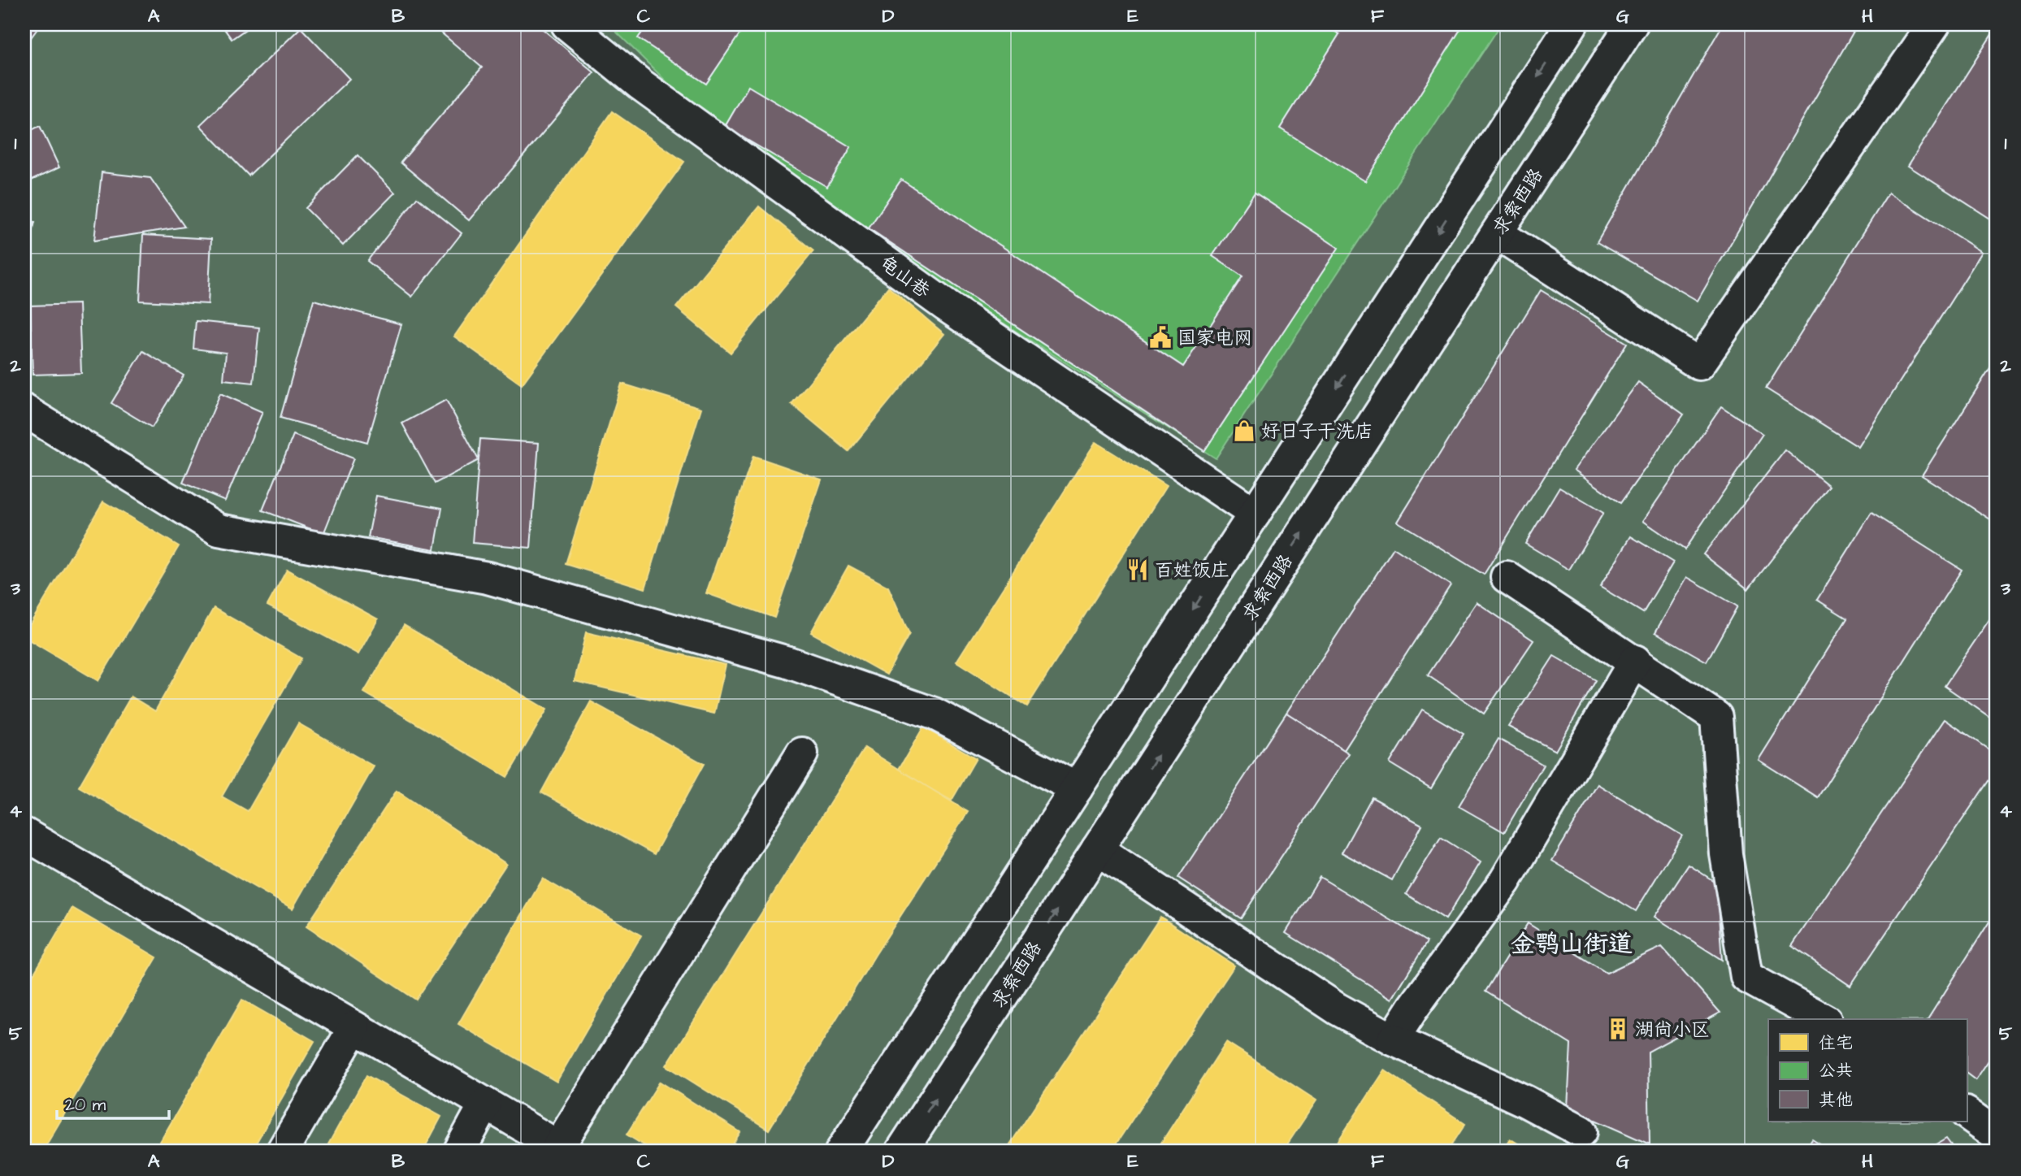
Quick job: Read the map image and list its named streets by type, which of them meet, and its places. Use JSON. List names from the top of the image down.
{
  "streets": {
    "street": ["求索西路", "龟山巷"]
  },
  "districts": ["金鹗山街道"],
  "places": {
    "public building": ["国家电网"],
    "shop": ["好日子干洗店"],
    "restaurant": ["百姓饭庄"],
    "building": ["湖尚小区"]
  },
  "legend": ["住宅", "公共", "其他"],
  "scale_bar": "20 m",
  "grid": {
    "columns": [
      "A",
      "B",
      "C",
      "D",
      "E",
      "F",
      "G",
      "H"
    ],
    "rows": [
      "1",
      "2",
      "3",
      "4",
      "5"
    ]
  }
}
